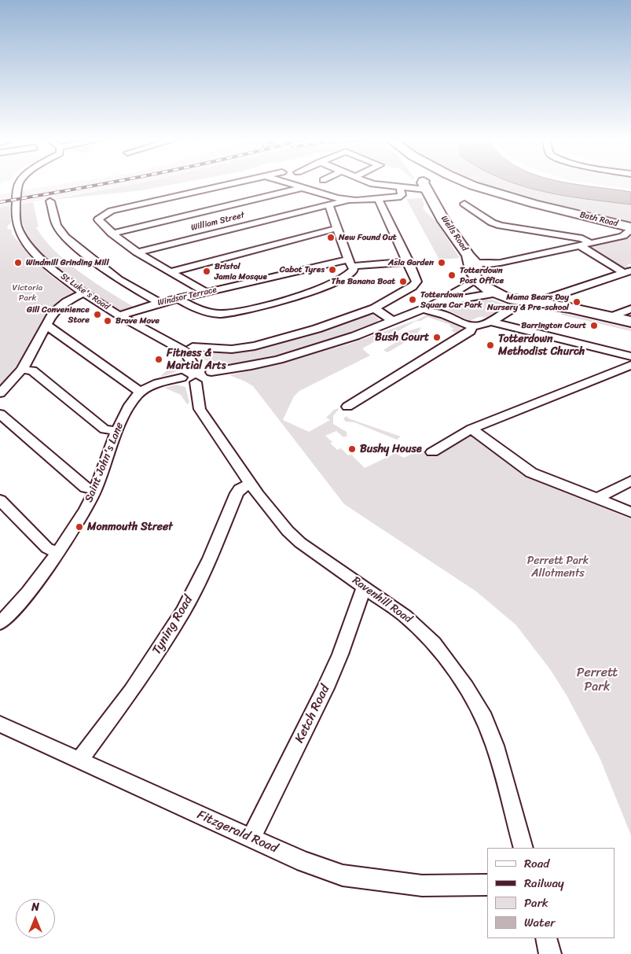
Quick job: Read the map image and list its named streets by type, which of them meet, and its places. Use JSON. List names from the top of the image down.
{
  "streets": {
    "highway": ["Bath Road", "Wells Road"],
    "street": [
      "William Street",
      "St Luke's Road",
      "Windsor Terrace",
      "Saint John's Lane",
      "Ravenhill Road",
      "Tyning Road",
      "Ketch Road",
      "Fitzgerald Road"
    ]
  },
  "crossings": [
    ["St Luke's Road", "Windsor Terrace"],
    ["Ravenhill Road", "Tyning Road"],
    ["Ravenhill Road", "Ketch Road"],
    ["Tyning Road", "Fitzgerald Road"],
    ["Ketch Road", "Fitzgerald Road"]
  ],
  "parks": ["Victoria Park", "Perrett Park Allotments", "Perrett Park"],
  "places": [
    "New Found Out",
    "Windmill Grinding Mill",
    "Asia Garden",
    "Cabot Tyres",
    "Bristol Jamia Mosque",
    "Totterdown Post Office",
    "The Banana Boat",
    "Totterdown Square Car Park",
    "Mama Bears Day Nursery & Pre-school",
    "Gill Convenience Store",
    "Brave Move",
    "Barrington Court",
    "Bush Court",
    "Totterdown Methodist Church",
    "Fitness & Martial Arts",
    "Bushy House",
    "Monmouth Street"
  ],
  "legend": [
    "Road",
    "Railway",
    "Park",
    "Water"
  ],
  "north": "top"
}
